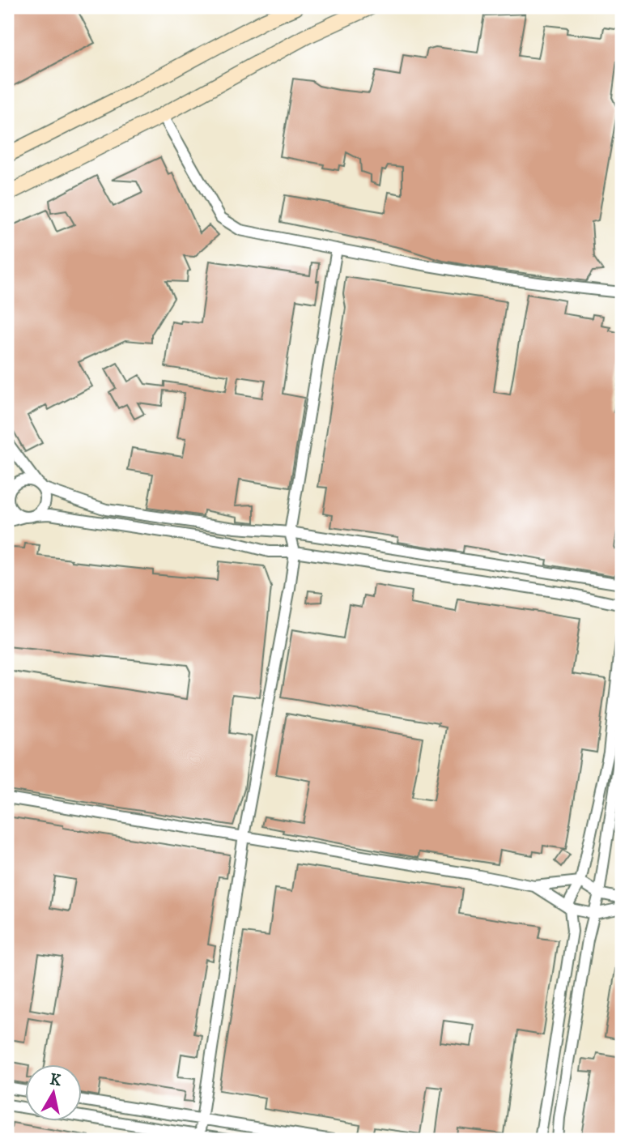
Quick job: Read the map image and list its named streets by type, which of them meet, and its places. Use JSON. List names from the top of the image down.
{
  "north": "top"
}
